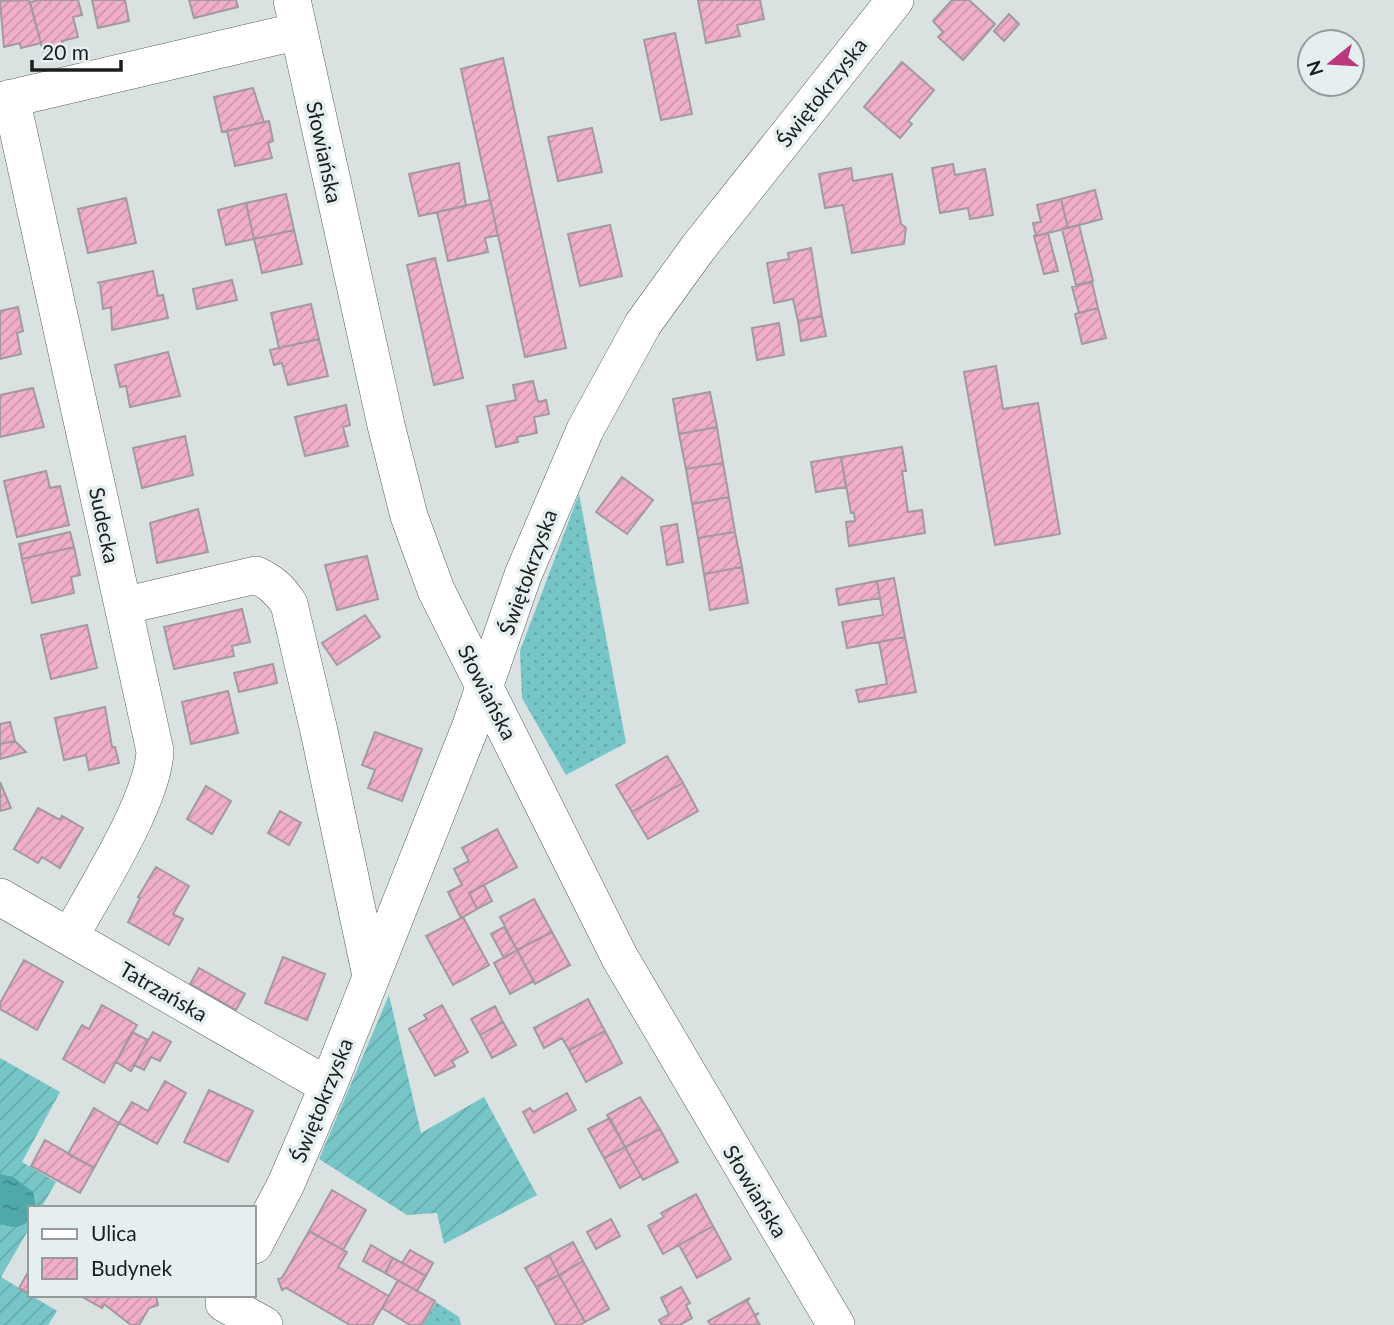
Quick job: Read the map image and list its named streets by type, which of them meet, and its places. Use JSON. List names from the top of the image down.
{
  "streets": {
    "street": [
      "Świętokrzyska",
      "Słowiańska",
      "Sudecka",
      "Tatrzańska"
    ]
  },
  "crossings": [
    ["Świętokrzyska", "Słowiańska"],
    ["Świętokrzyska", "Tatrzańska"],
    ["Sudecka", "Tatrzańska"]
  ],
  "legend": ["Ulica", "Budynek"],
  "scale_bar": "20 m",
  "north": "left"
}
